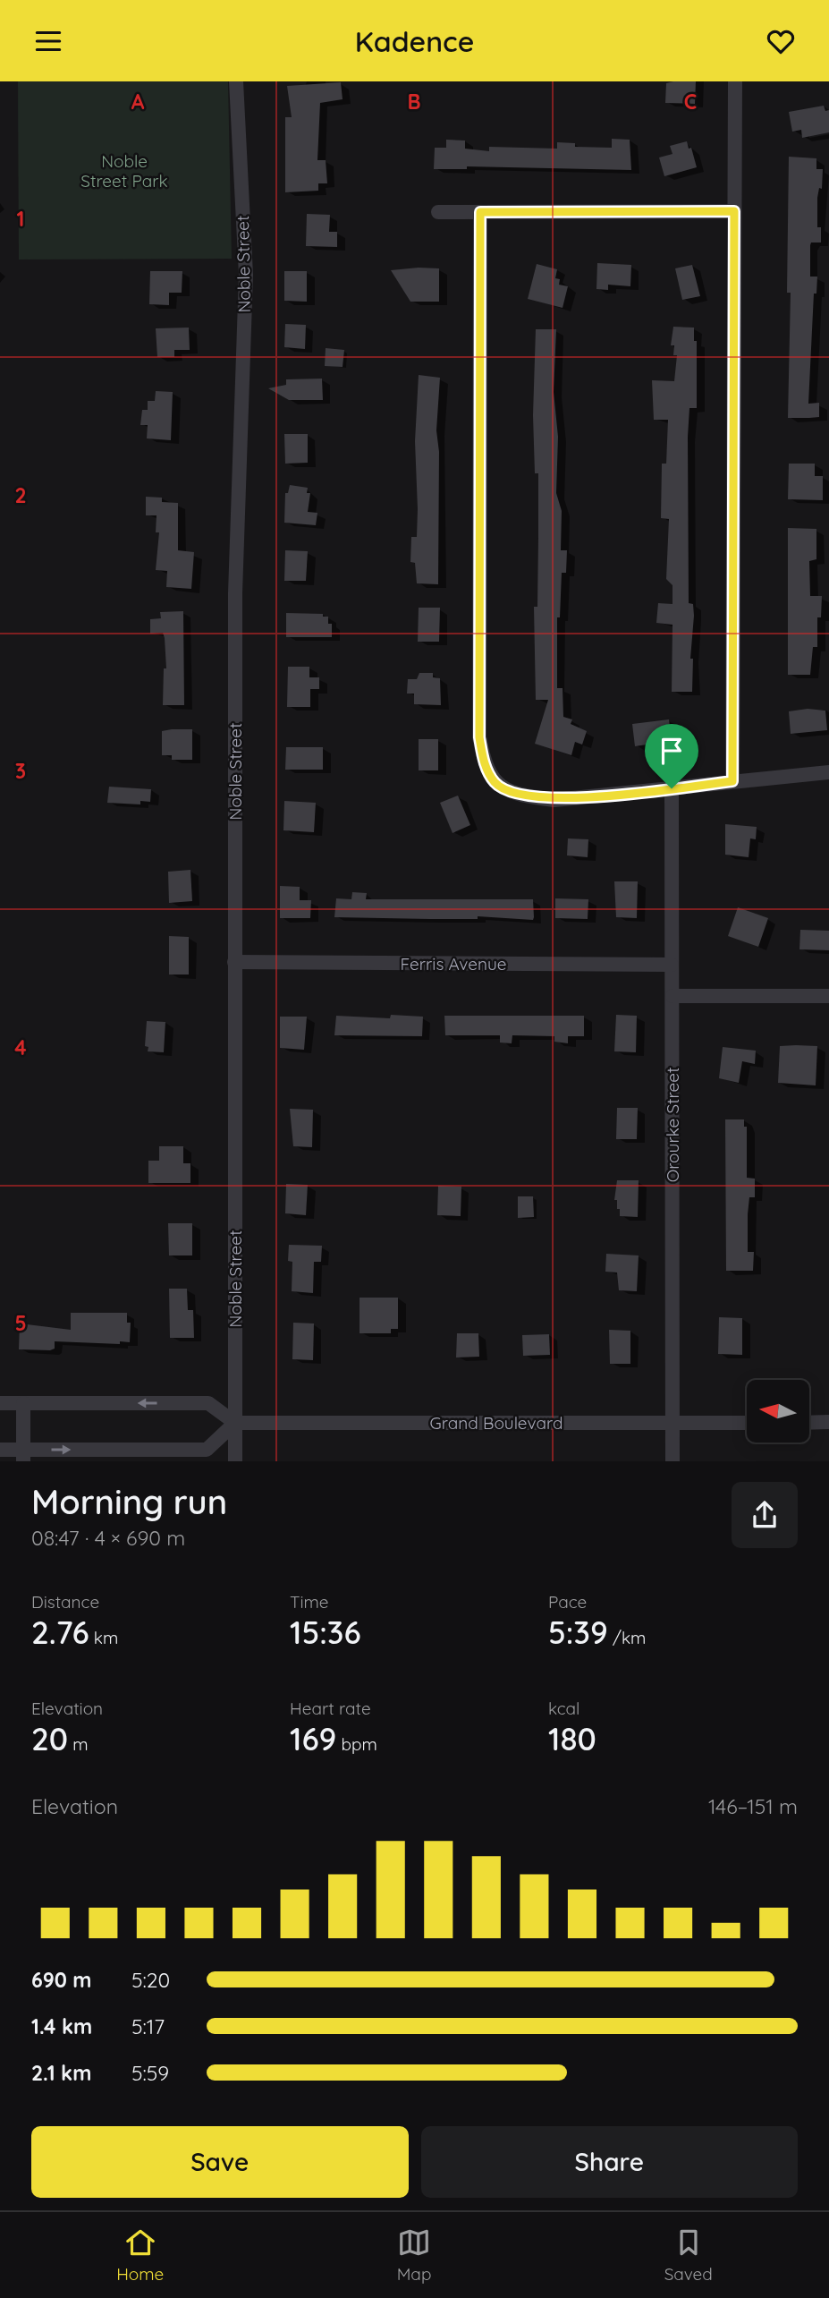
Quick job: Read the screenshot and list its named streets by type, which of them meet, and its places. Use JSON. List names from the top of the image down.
{
  "streets": {
    "street": [
      "Noble Street",
      "Ferris Avenue",
      "Orourke Street",
      "Grand Boulevard"
    ]
  },
  "crossings": [
    ["Noble Street", "Ferris Avenue"],
    ["Noble Street", "Grand Boulevard"],
    ["Ferris Avenue", "Orourke Street"],
    ["Orourke Street", "Grand Boulevard"]
  ],
  "parks": ["Noble Street Park"],
  "north": "left",
  "page": {
    "header": "Kadence",
    "heading": ["Morning run", "08:47 · 4 × 690 m"],
    "stats": [
      ["Distance", "2.76 km"],
      ["Time", "15:36"],
      ["Pace", "5:39 /km"],
      ["Elevation", "20 m"],
      ["Heart rate", "169 bpm"],
      ["kcal", "180"]
    ],
    "chart": ["Elevation", "146–151 m"],
    "list": [
      {
        "name": "690 m",
        "note": "5:20"
      },
      {
        "name": "1.4 km",
        "note": "5:17"
      },
      {
        "name": "2.1 km",
        "note": "5:59"
      }
    ],
    "buttons": ["Save", "Share"],
    "tabs": ["Home", "Map", "Saved"]
  },
  "grid": {
    "columns": ["A", "B", "C"],
    "rows": [
      "1",
      "2",
      "3",
      "4",
      "5"
    ]
  }
}
